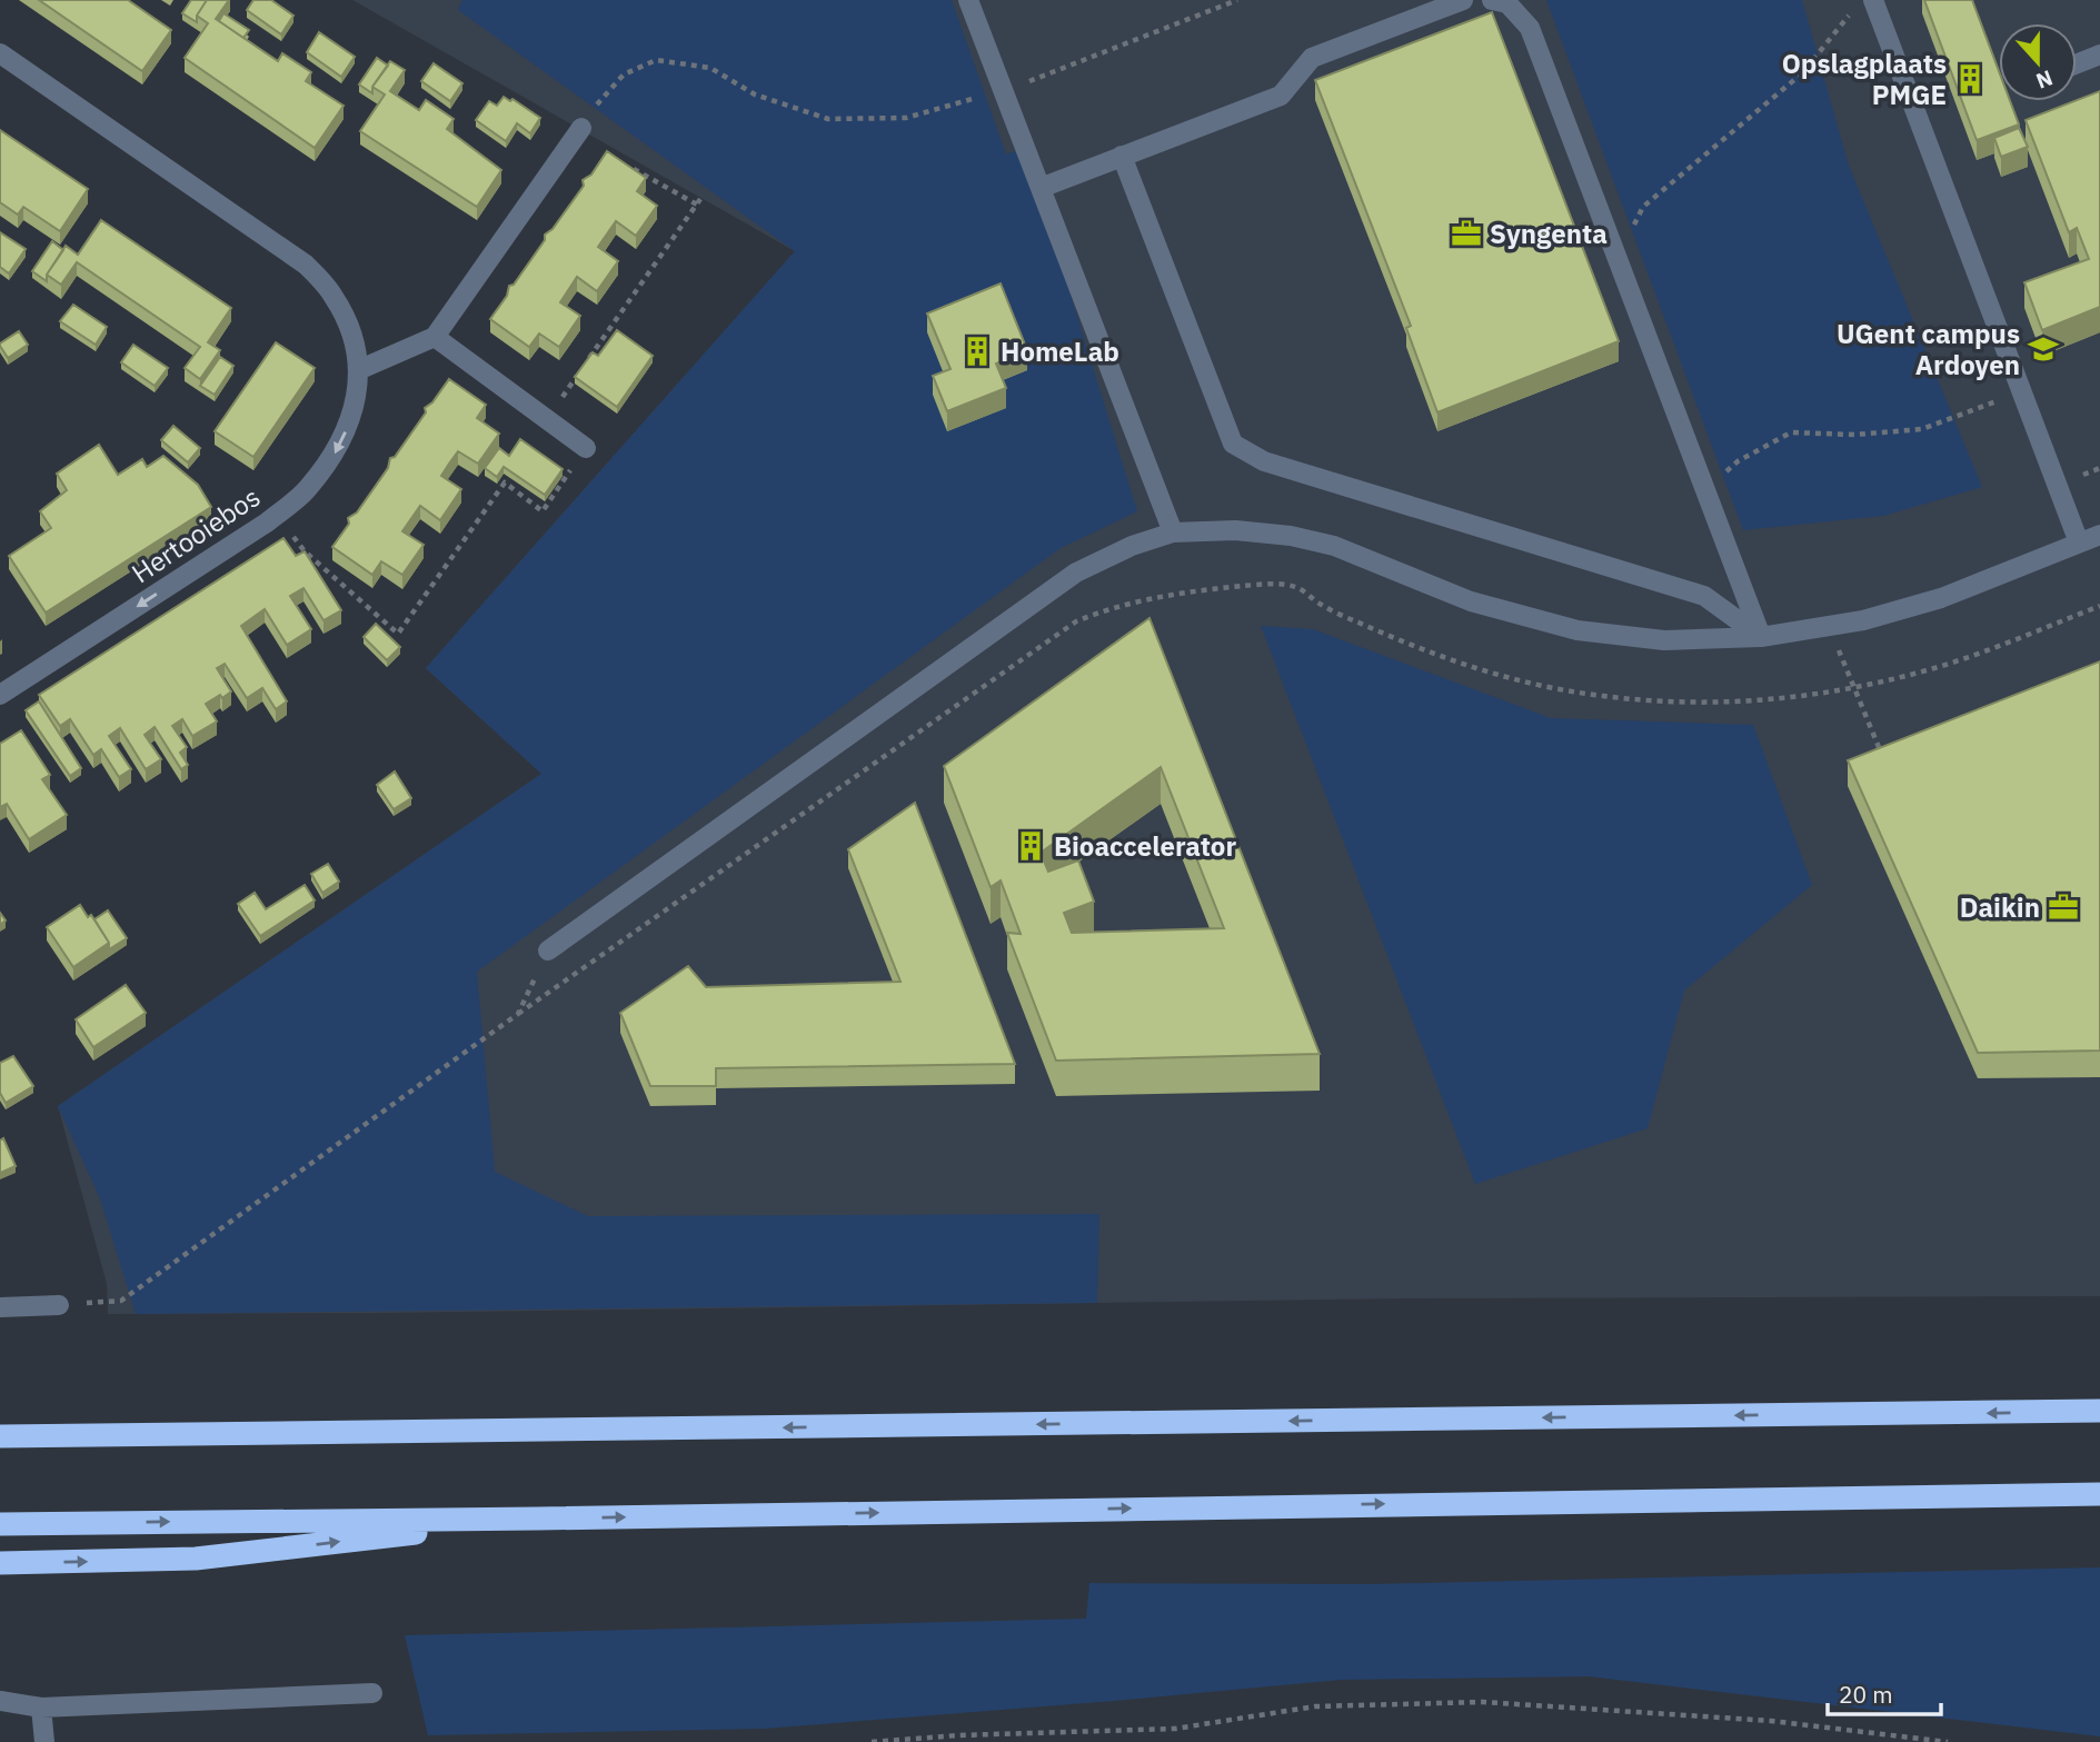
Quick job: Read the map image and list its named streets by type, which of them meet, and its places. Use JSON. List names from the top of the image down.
{
  "streets": {
    "street": ["Hertooiebos"]
  },
  "one_way": ["Hertooiebos"],
  "places": {
    "building": ["Opslagplaats PMGE", "HomeLab", "Bioaccelerator"],
    "office": ["Syngenta", "Daikin"],
    "school or university": ["UGent campus Ardoyen"]
  },
  "scale_bar": "20 m",
  "north": "bottom"
}
